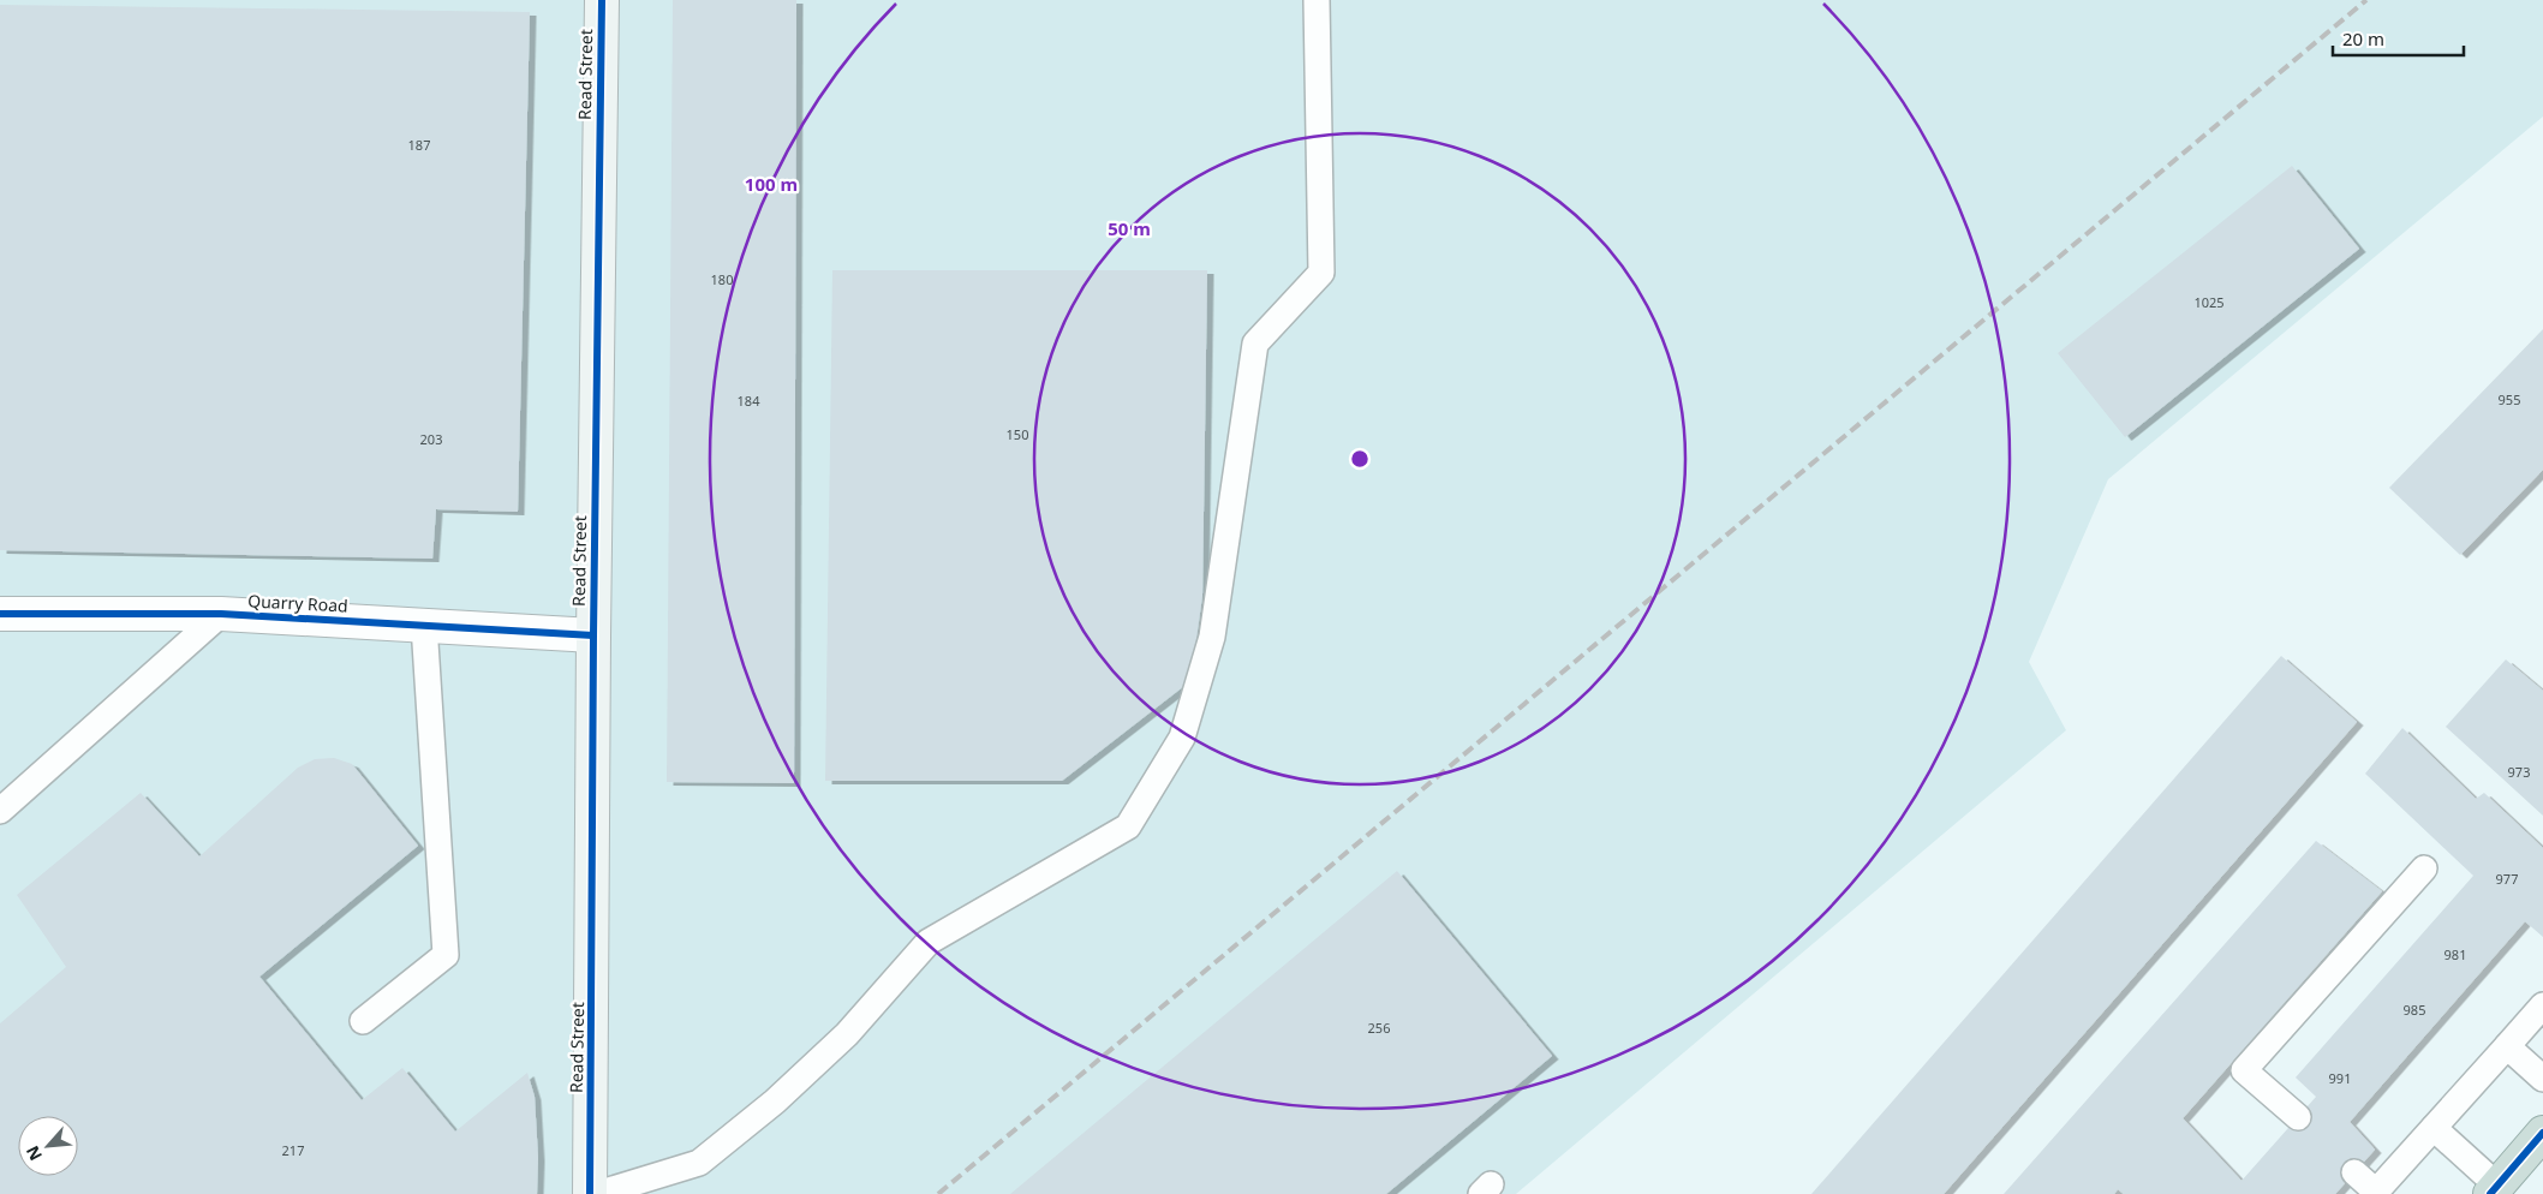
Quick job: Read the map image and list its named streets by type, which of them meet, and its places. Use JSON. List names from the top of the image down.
{
  "streets": {
    "street": ["Read Street", "Quarry Road"]
  },
  "crossings": [
    ["Read Street", "Quarry Road"]
  ],
  "house_numbers": [
    "187",
    "180",
    "1025",
    "955",
    "184",
    "150",
    "203",
    "973",
    "977",
    "981",
    "985",
    "256",
    "991",
    "217"
  ],
  "scale_bar": "20 m",
  "north": "bottom left",
  "rings": ["100 m", "50 m"]
}
